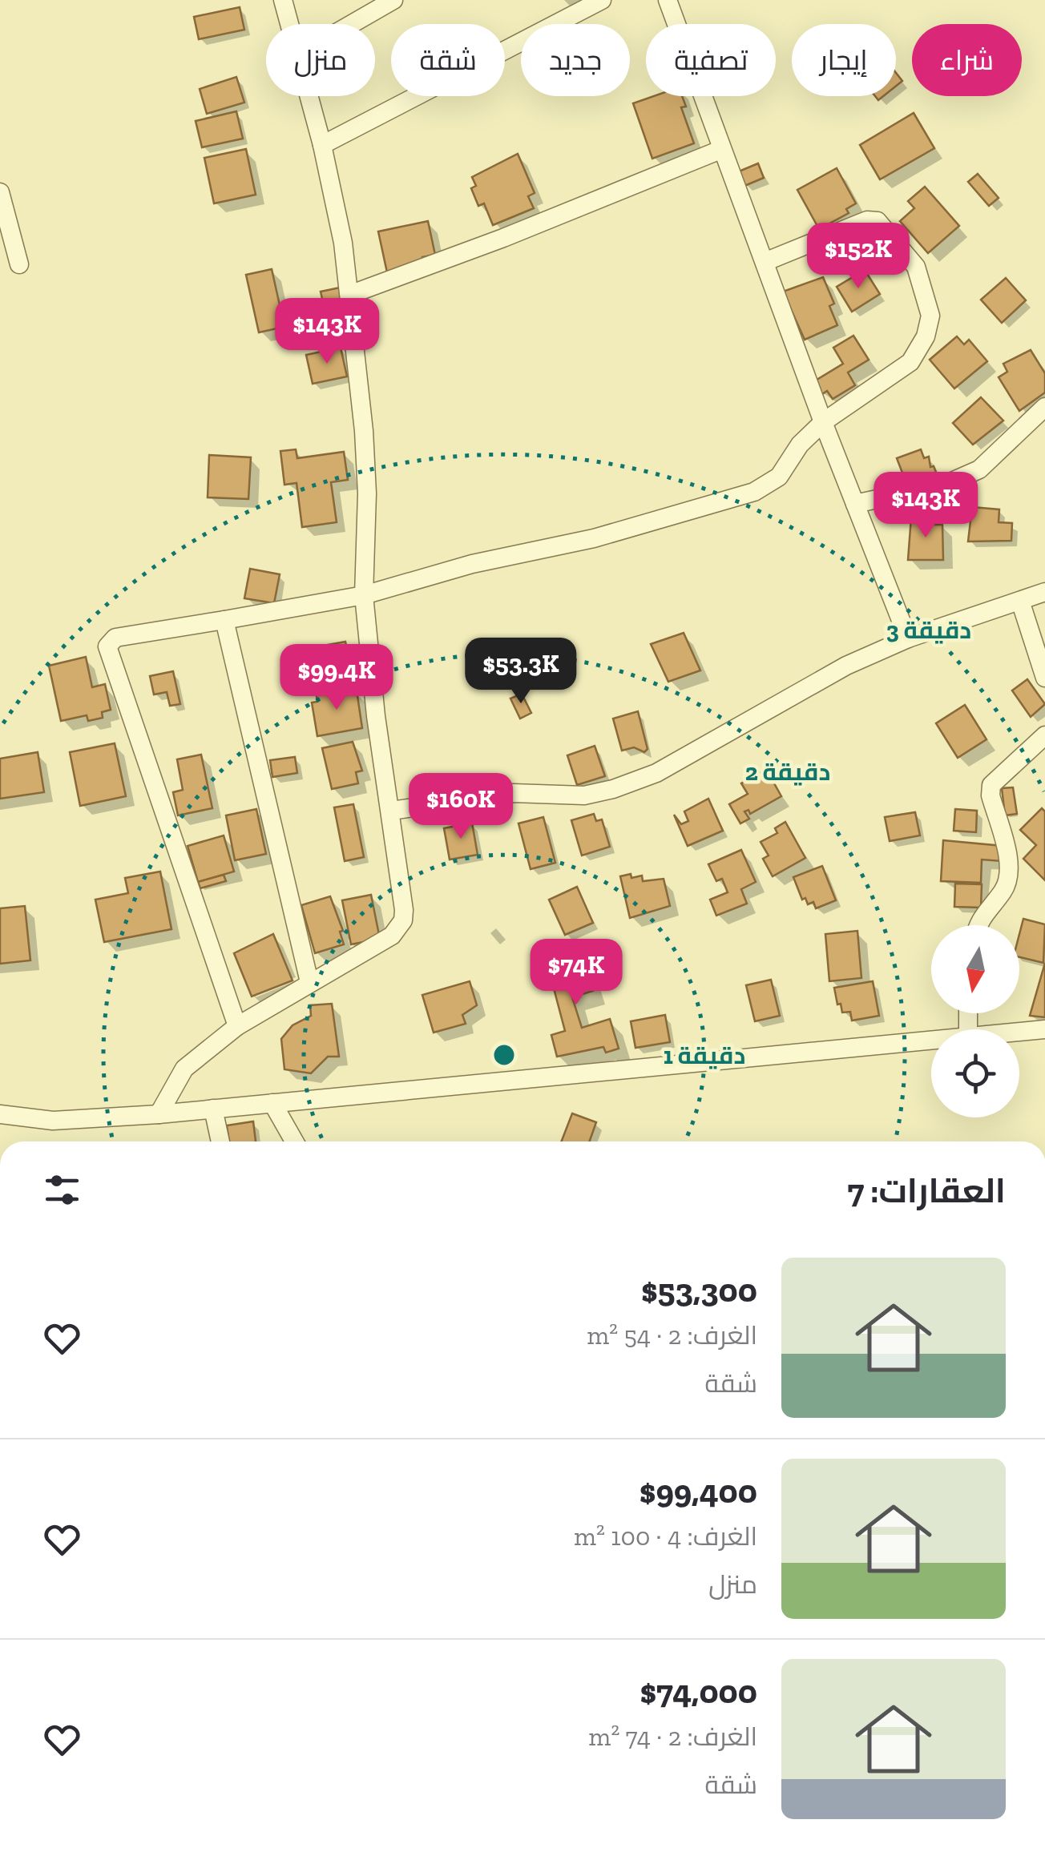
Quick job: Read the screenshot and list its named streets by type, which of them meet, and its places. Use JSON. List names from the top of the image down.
{
  "north": "bottom",
  "page": {
    "chip": [
      "شراء",
      "إيجار",
      "تصفية",
      "جديد",
      "شقة",
      "منزل"
    ],
    "price": [
      "$152K",
      "$143K",
      "$143K",
      "$53.3K",
      "$99.4K",
      "$160K",
      "$74K"
    ],
    "heading": "العقارات: 7",
    "list": [
      {
        "name": "$53,300",
        "note": "الغرف: 2 · 54 m² · شقة"
      },
      {
        "name": "$99,400",
        "note": "الغرف: 4 · 100 m² · منزل"
      },
      {
        "name": "$74,000",
        "note": "الغرف: 2 · 74 m² · شقة"
      }
    ]
  },
  "rings": ["3 دقيقة", "2 دقيقة", "1 دقيقة"]
}
